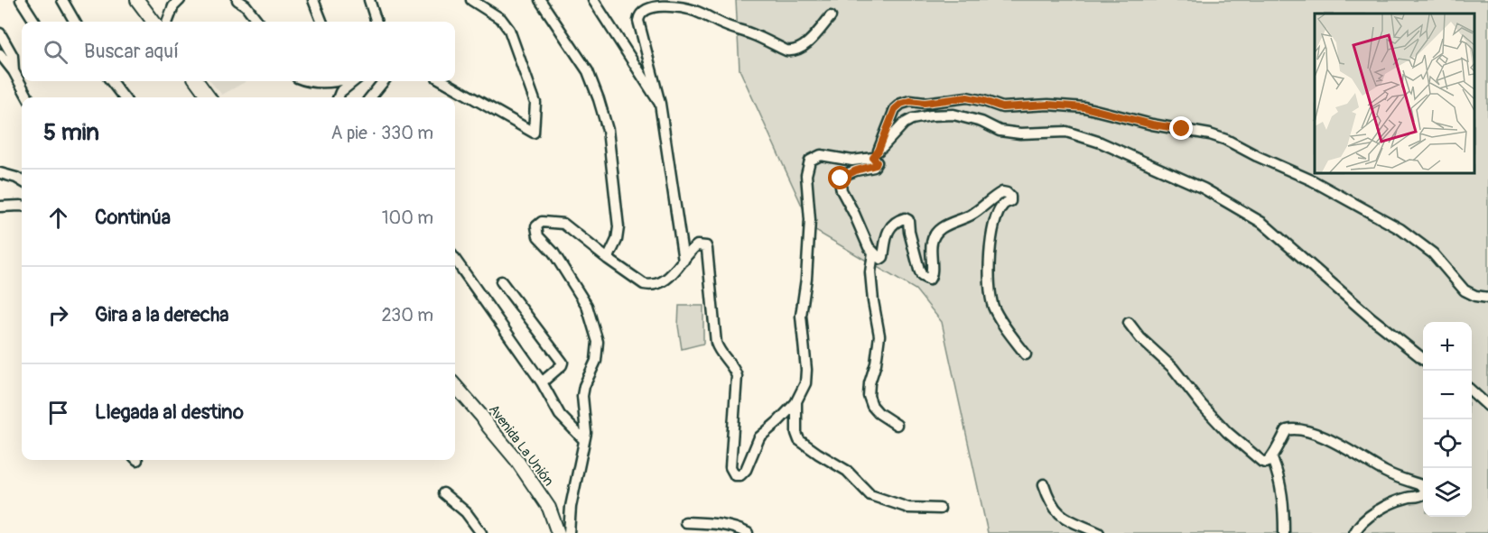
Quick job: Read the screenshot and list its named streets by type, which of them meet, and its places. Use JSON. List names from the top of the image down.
{
  "streets": {
    "main road": ["Avenida La Unión"]
  },
  "page": {
    "search": "Buscar aquí",
    "heading": ["5 min", "A pie · 330 m"],
    "list": [
      ["Continúa", "100 m"],
      ["Gira a la derecha", "230 m"],
      "Llegada al destino"
    ],
    "map_buttons": ["+", "−"]
  }
}
